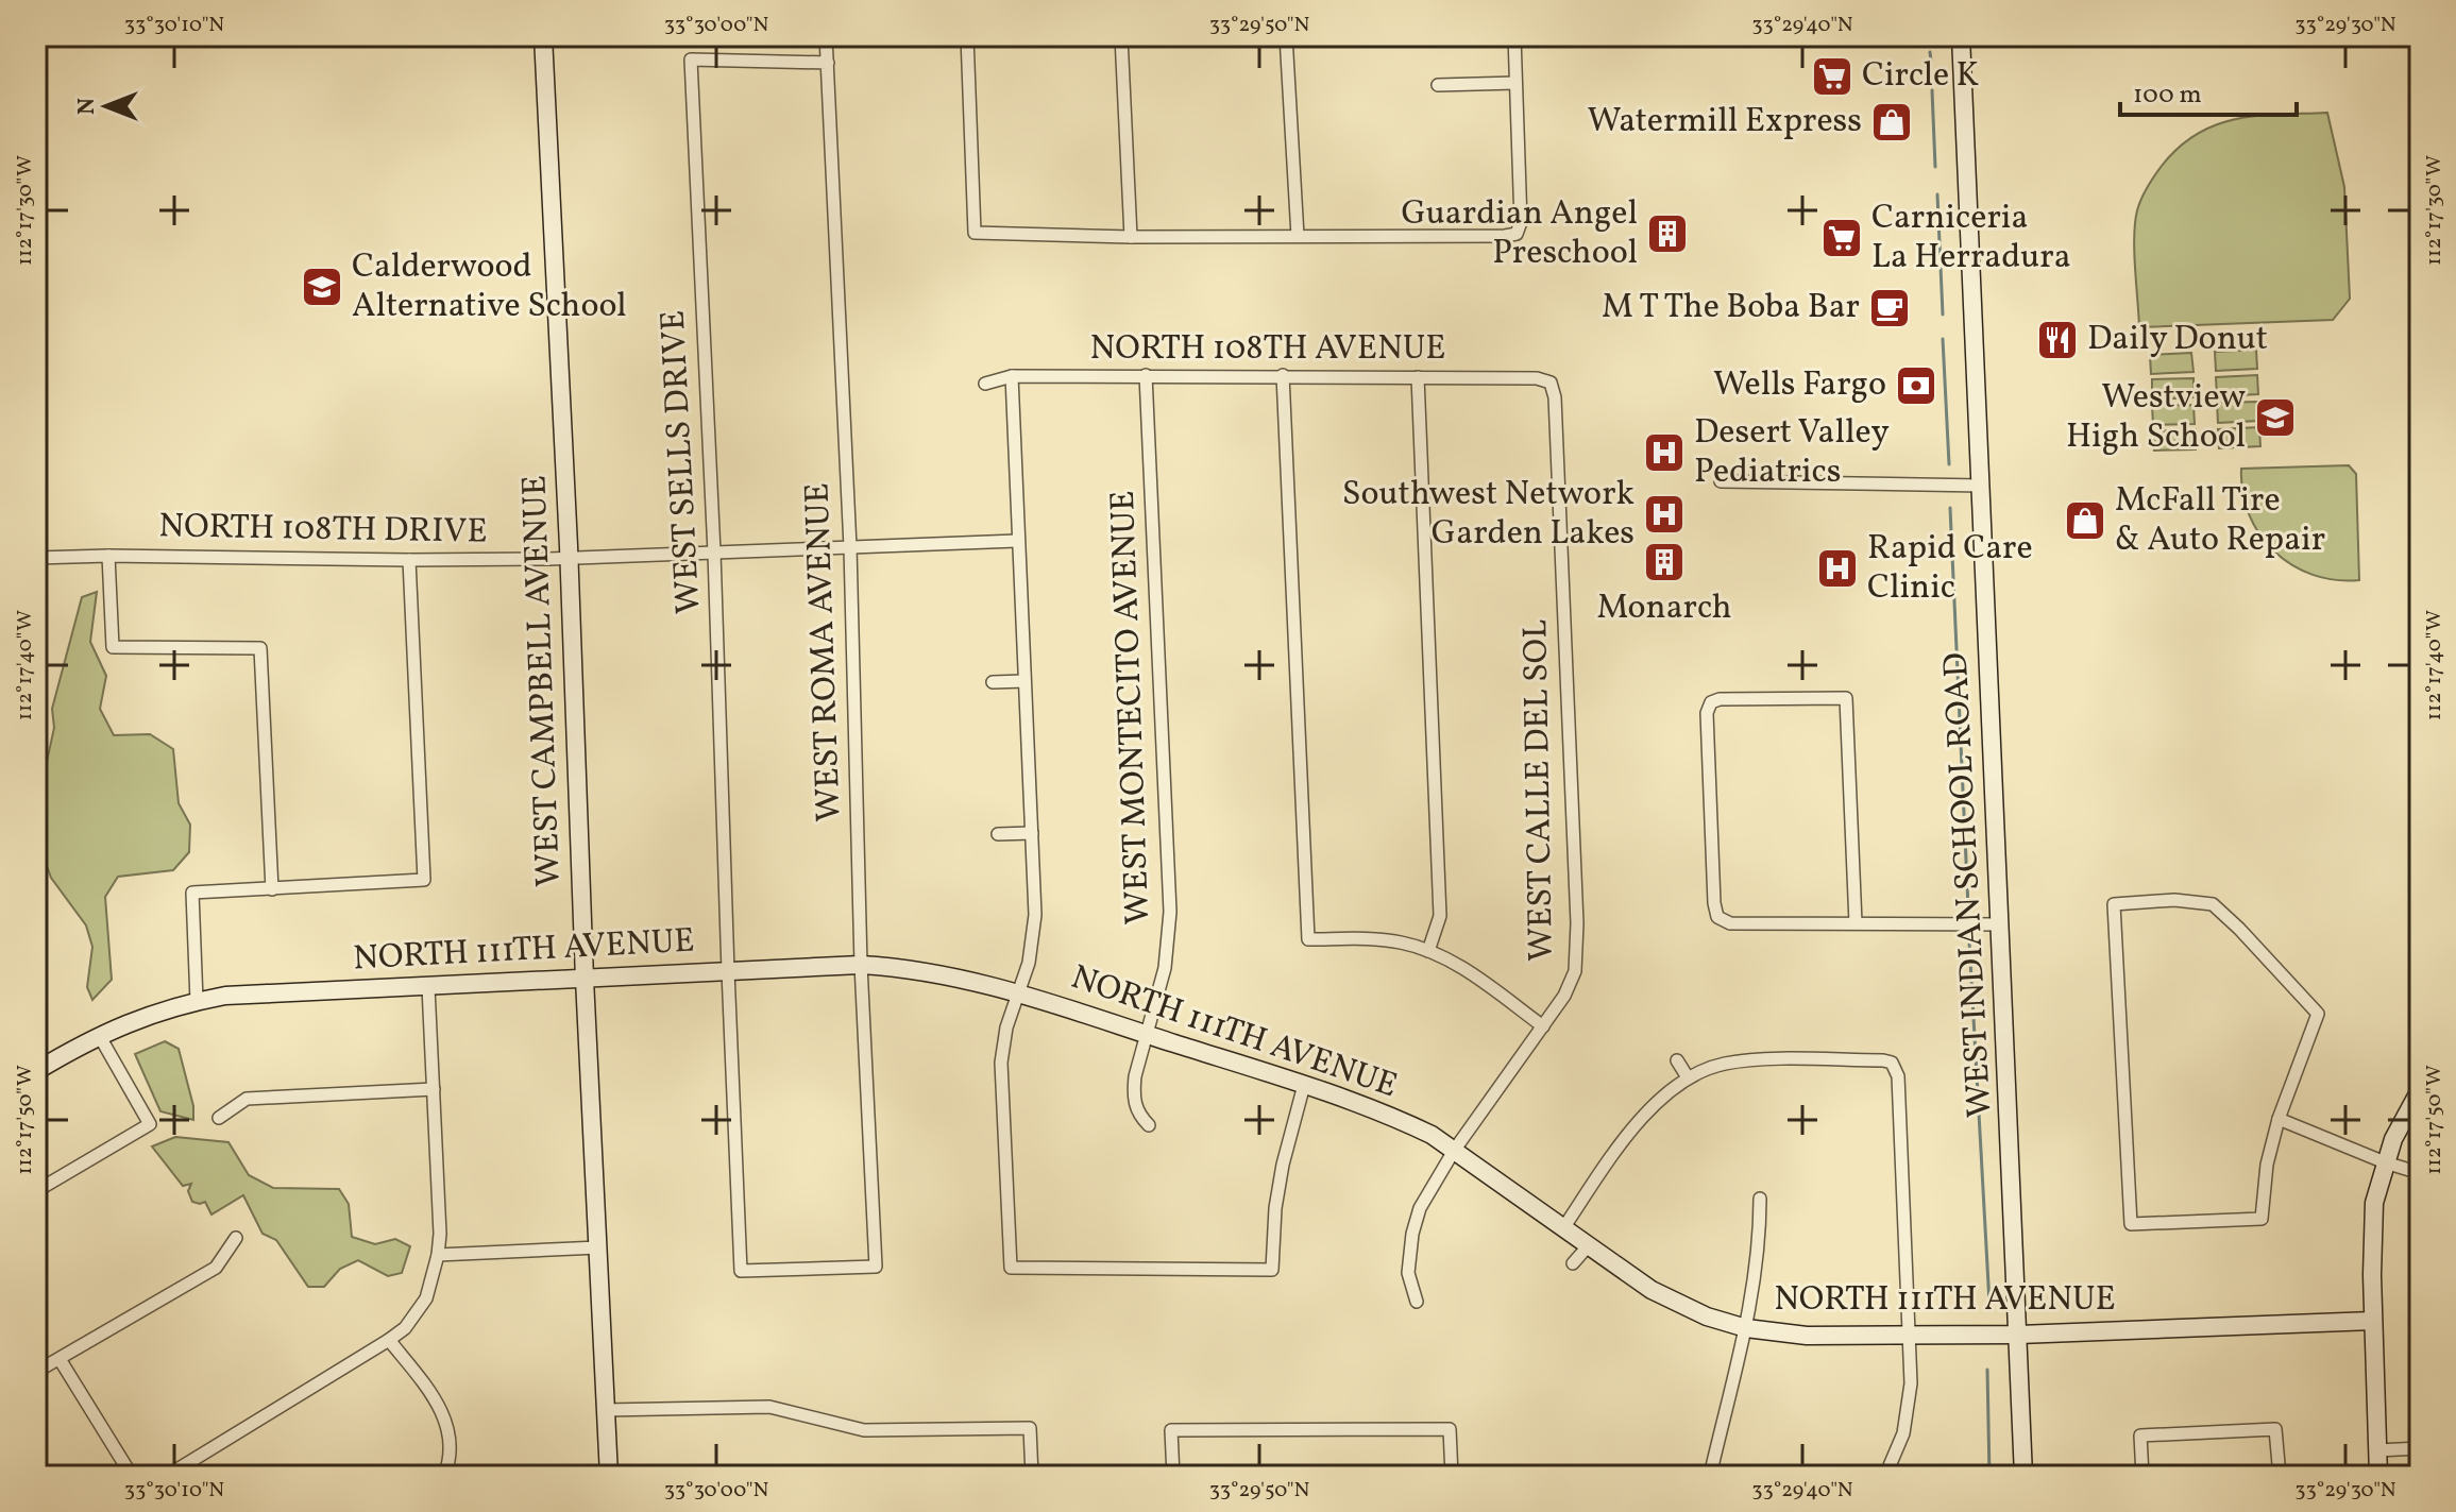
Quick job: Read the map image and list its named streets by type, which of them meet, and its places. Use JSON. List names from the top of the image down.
{
  "streets": {
    "street": [
      "NORTH 108TH AVENUE",
      "WEST SELLS DRIVE",
      "NORTH 108TH DRIVE",
      "WEST ROMA AVENUE",
      "WEST CAMPBELL AVENUE",
      "WEST MONTECITO AVENUE",
      "WEST CALLE DEL SOL",
      "WEST INDIAN SCHOOL ROAD",
      "NORTH 111TH AVENUE"
    ]
  },
  "crossings": [
    ["NORTH 108TH AVENUE", "WEST MONTECITO AVENUE"],
    ["NORTH 108TH AVENUE", "WEST CALLE DEL SOL"],
    ["WEST SELLS DRIVE", "NORTH 108TH DRIVE"],
    ["WEST SELLS DRIVE", "WEST ROMA AVENUE"],
    ["WEST SELLS DRIVE", "NORTH 111TH AVENUE"],
    ["NORTH 108TH DRIVE", "WEST ROMA AVENUE"],
    ["NORTH 108TH DRIVE", "WEST CAMPBELL AVENUE"],
    ["WEST ROMA AVENUE", "NORTH 111TH AVENUE"],
    ["WEST CAMPBELL AVENUE", "NORTH 111TH AVENUE"],
    ["WEST MONTECITO AVENUE", "NORTH 111TH AVENUE"],
    ["WEST CALLE DEL SOL", "NORTH 111TH AVENUE"],
    ["WEST INDIAN SCHOOL ROAD", "NORTH 111TH AVENUE"]
  ],
  "places": {
    "supermarket": ["Circle K", "Carniceria La Herradura"],
    "shop": ["Watermill Express", "McFall Tire & Auto Repair"],
    "building": ["Guardian Angel Preschool", "Monarch"],
    "school or university": ["Calderwood Alternative School", "Westview High School"],
    "cafe": ["M T The Boba Bar"],
    "restaurant": ["Daily Donut"],
    "bank": ["Wells Fargo"],
    "hospital": ["Desert Valley Pediatrics", "Southwest Network Garden Lakes", "Rapid Care Clinic"]
  },
  "scale_bar": "100 m",
  "north": "left",
  "coordinates": [
    "33°30'10\"N",
    "33°30'00\"N",
    "33°29'50\"N",
    "33°29'40\"N",
    "33°29'30\"N",
    "112°17'30\"W",
    "112°17'40\"W",
    "112°17'50\"W"
  ]
}
